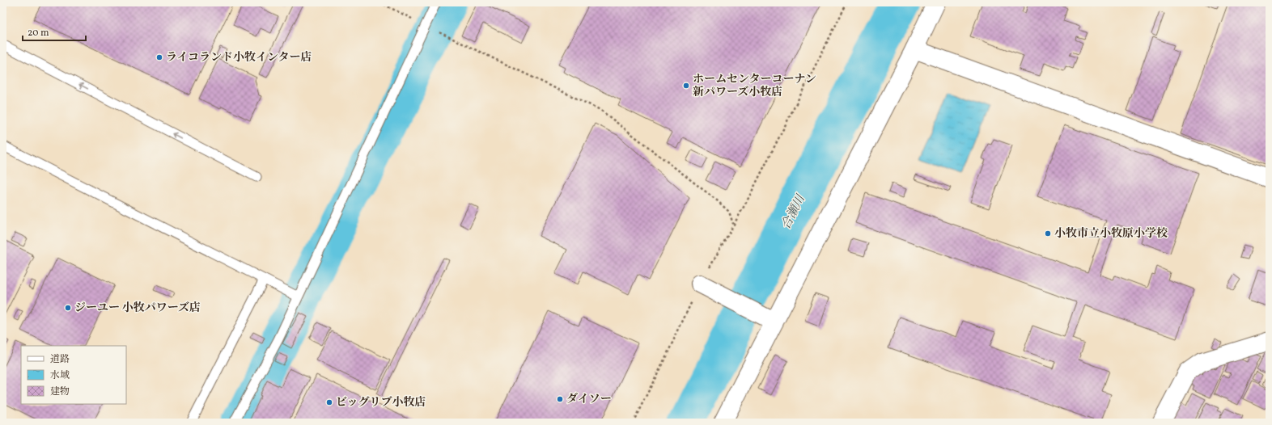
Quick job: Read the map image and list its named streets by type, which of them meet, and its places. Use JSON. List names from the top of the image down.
{
  "water": ["合瀬川"],
  "places": [
    "ライコランド小牧インター店",
    "ホームセンターコーナン 新パワーズ小牧店",
    "小牧市立小牧原小学校",
    "ジーユー 小牧パワーズ店",
    "ダイソー",
    "ビッグリブ小牧店"
  ],
  "legend": ["道路", "水域", "建物"],
  "scale_bar": "20 m"
}
